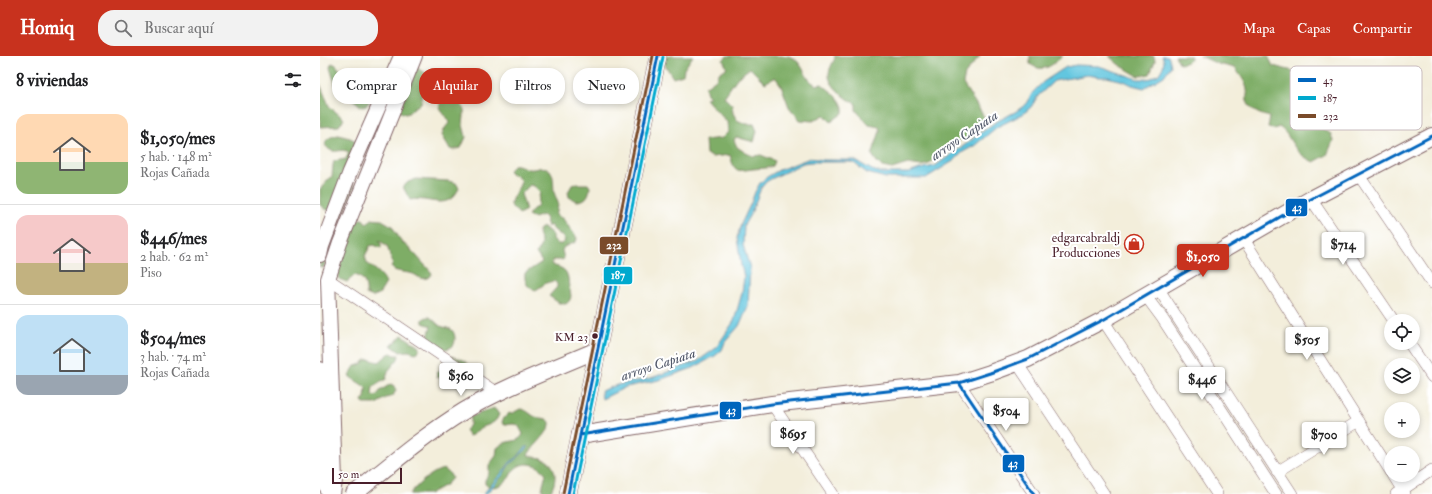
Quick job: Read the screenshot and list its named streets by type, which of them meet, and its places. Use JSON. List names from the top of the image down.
{
  "water": ["arroyo Capiata"],
  "places": {
    "shop": ["edgarcabraldj Producciones"],
    "other": ["KM 23"]
  },
  "lines": ["transit line 43", "transit line 232", "transit line 187"],
  "legend": ["43", "187", "232"],
  "scale_bar": "50 m",
  "page": {
    "header": "Homiq",
    "search": "Buscar aquí",
    "nav": ["Mapa", "Capas", "Compartir"],
    "heading": "8 viviendas",
    "chip": [
      "Comprar",
      "Alquilar",
      "Filtros",
      "Nuevo"
    ],
    "list": [
      {
        "name": "$1,050/mes",
        "note": "5 hab. · 148 m² · Rojas Cañada"
      },
      {
        "name": "$446/mes",
        "note": "2 hab. · 62 m² · Piso"
      },
      {
        "name": "$504/mes",
        "note": "3 hab. · 74 m² · Rojas Cañada"
      }
    ],
    "price": [
      "$714",
      "$1,050",
      "$505",
      "$360",
      "$446",
      "$504",
      "$695",
      "$700"
    ],
    "map_buttons": ["+", "−"],
    "scale": "50 m"
  }
}
